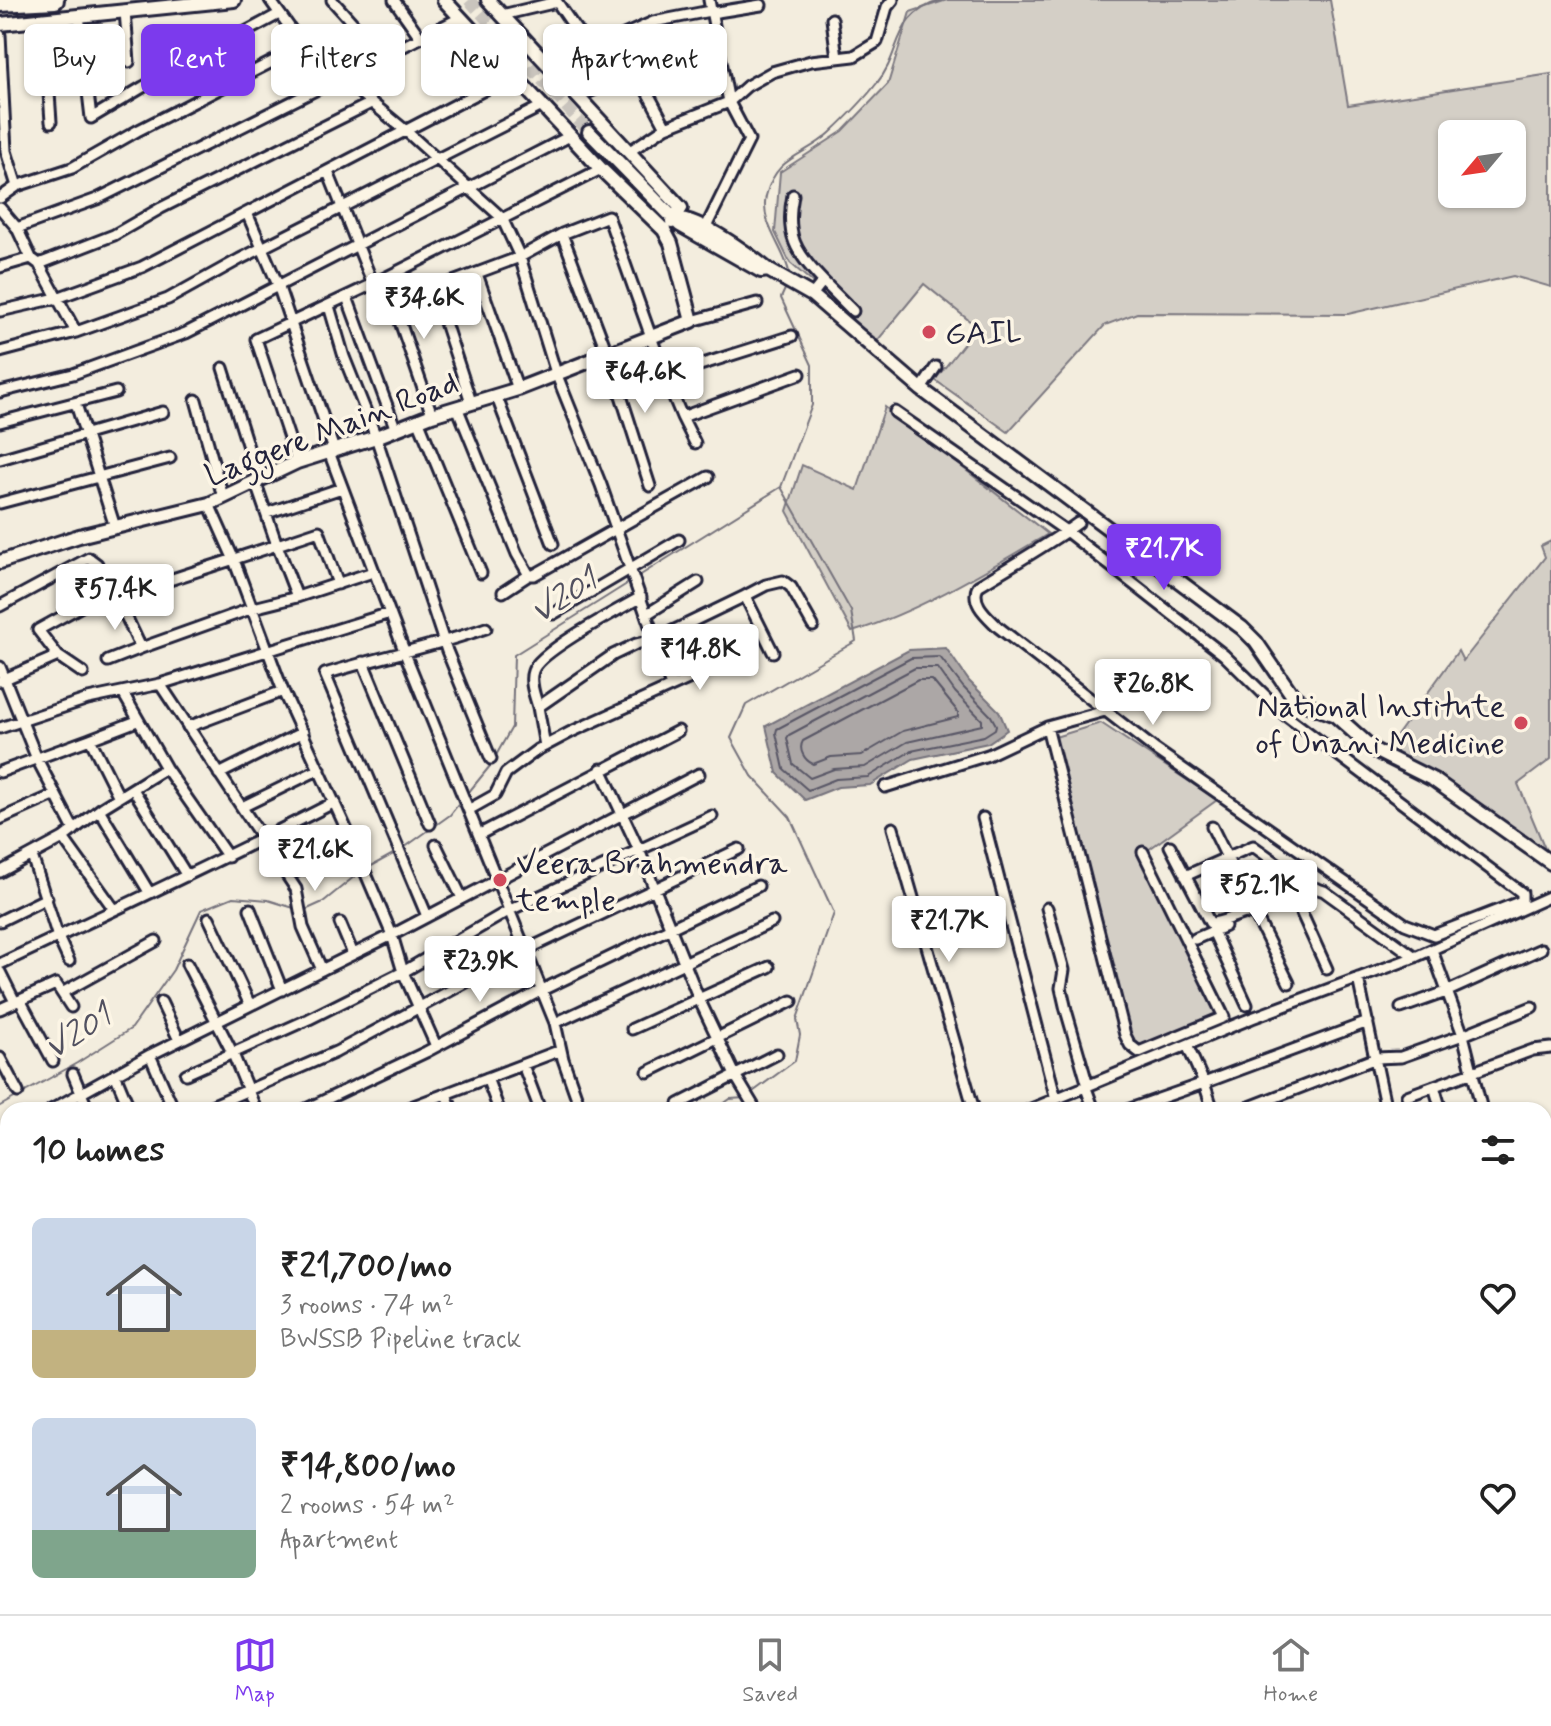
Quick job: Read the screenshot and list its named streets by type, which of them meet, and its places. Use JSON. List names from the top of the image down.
{
  "streets": {
    "street": ["Laggere Main Road"]
  },
  "water": ["V201"],
  "places": ["GAIL", "National Institute of Unani Medicine", "Veera Brahmendra temple"],
  "north": "bottom left",
  "page": {
    "chip": [
      "Buy",
      "Rent",
      "Filters",
      "New",
      "Apartment"
    ],
    "price": [
      "₹34.6K",
      "₹64.6K",
      "₹21.7K",
      "₹57.4K",
      "₹14.8K",
      "₹26.8K",
      "₹21.6K",
      "₹52.1K",
      "₹21.7K",
      "₹23.9K"
    ],
    "heading": "10 homes",
    "list": [
      {
        "name": "₹21,700/mo",
        "note": "3 rooms · 74 m² · BWSSB Pipeline track"
      },
      {
        "name": "₹14,800/mo",
        "note": "2 rooms · 54 m² · Apartment"
      }
    ],
    "tabs": ["Map", "Saved", "Home"]
  }
}
